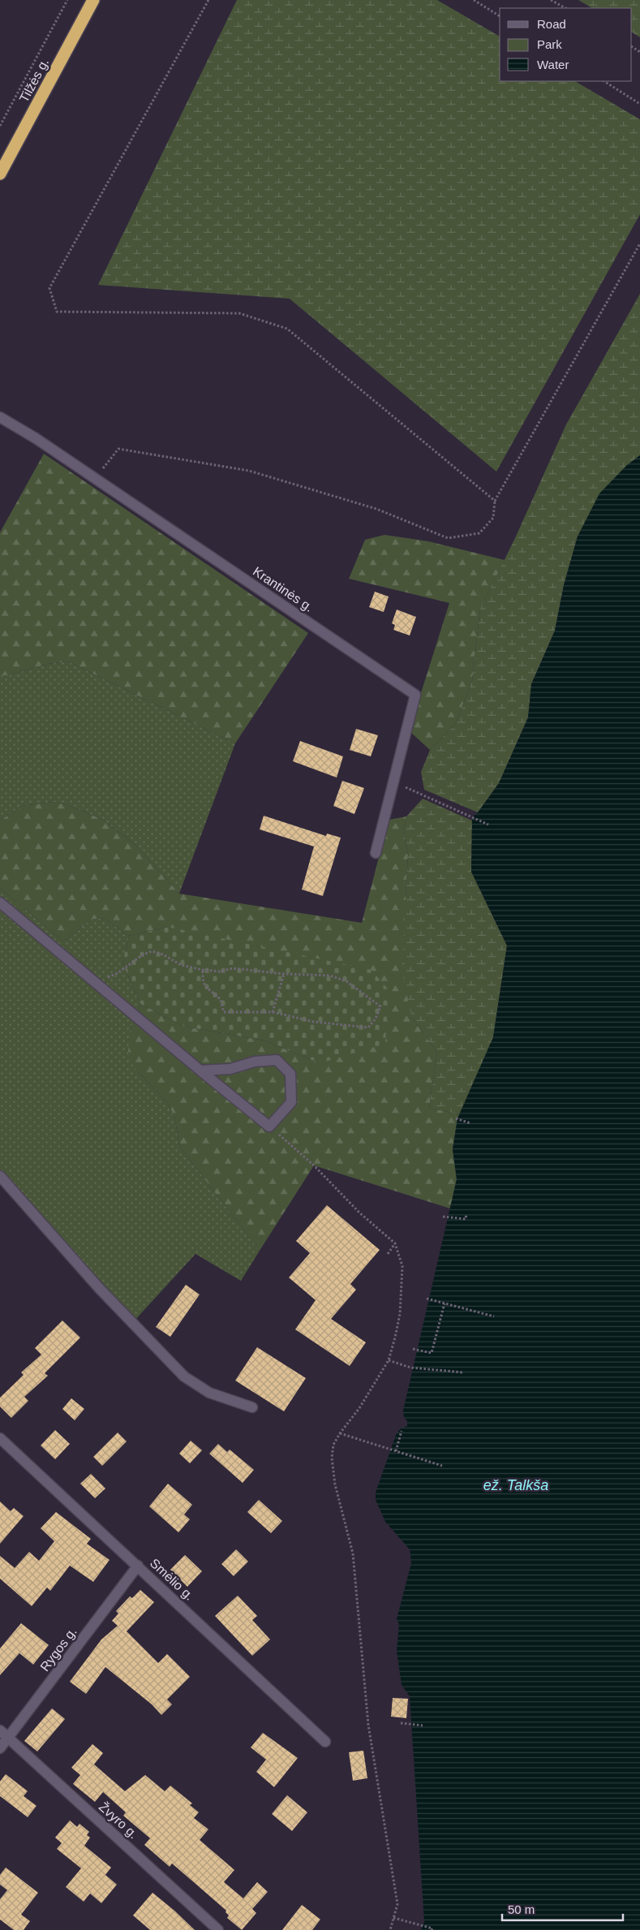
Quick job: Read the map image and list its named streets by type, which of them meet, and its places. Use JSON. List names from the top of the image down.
{
  "streets": {
    "highway": ["Tilžės g."],
    "street": [
      "Krantinės g.",
      "Smėlio g.",
      "Rygos g.",
      "Žvyro g."
    ]
  },
  "crossings": [
    ["Smėlio g.", "Rygos g."],
    ["Rygos g.", "Žvyro g."]
  ],
  "water": ["ež. Talkša"],
  "legend": ["Road", "Park", "Water"],
  "scale_bar": "50 m"
}
